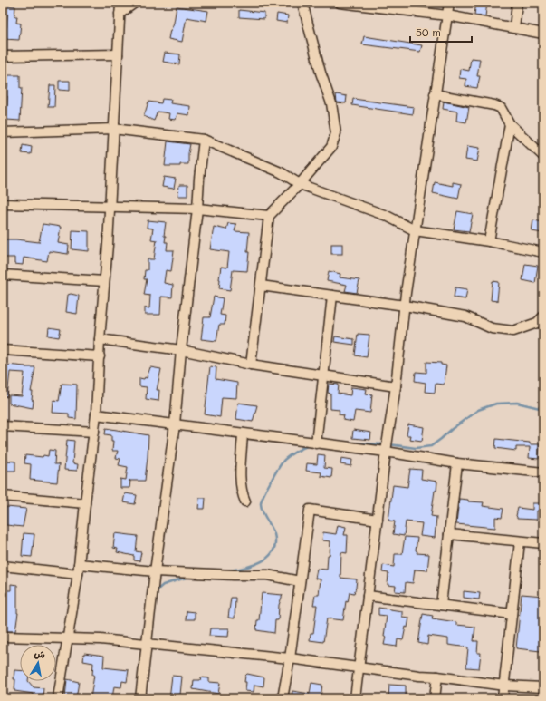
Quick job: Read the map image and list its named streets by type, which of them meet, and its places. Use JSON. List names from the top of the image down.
{
  "scale_bar": "50 m",
  "north": "top"
}
